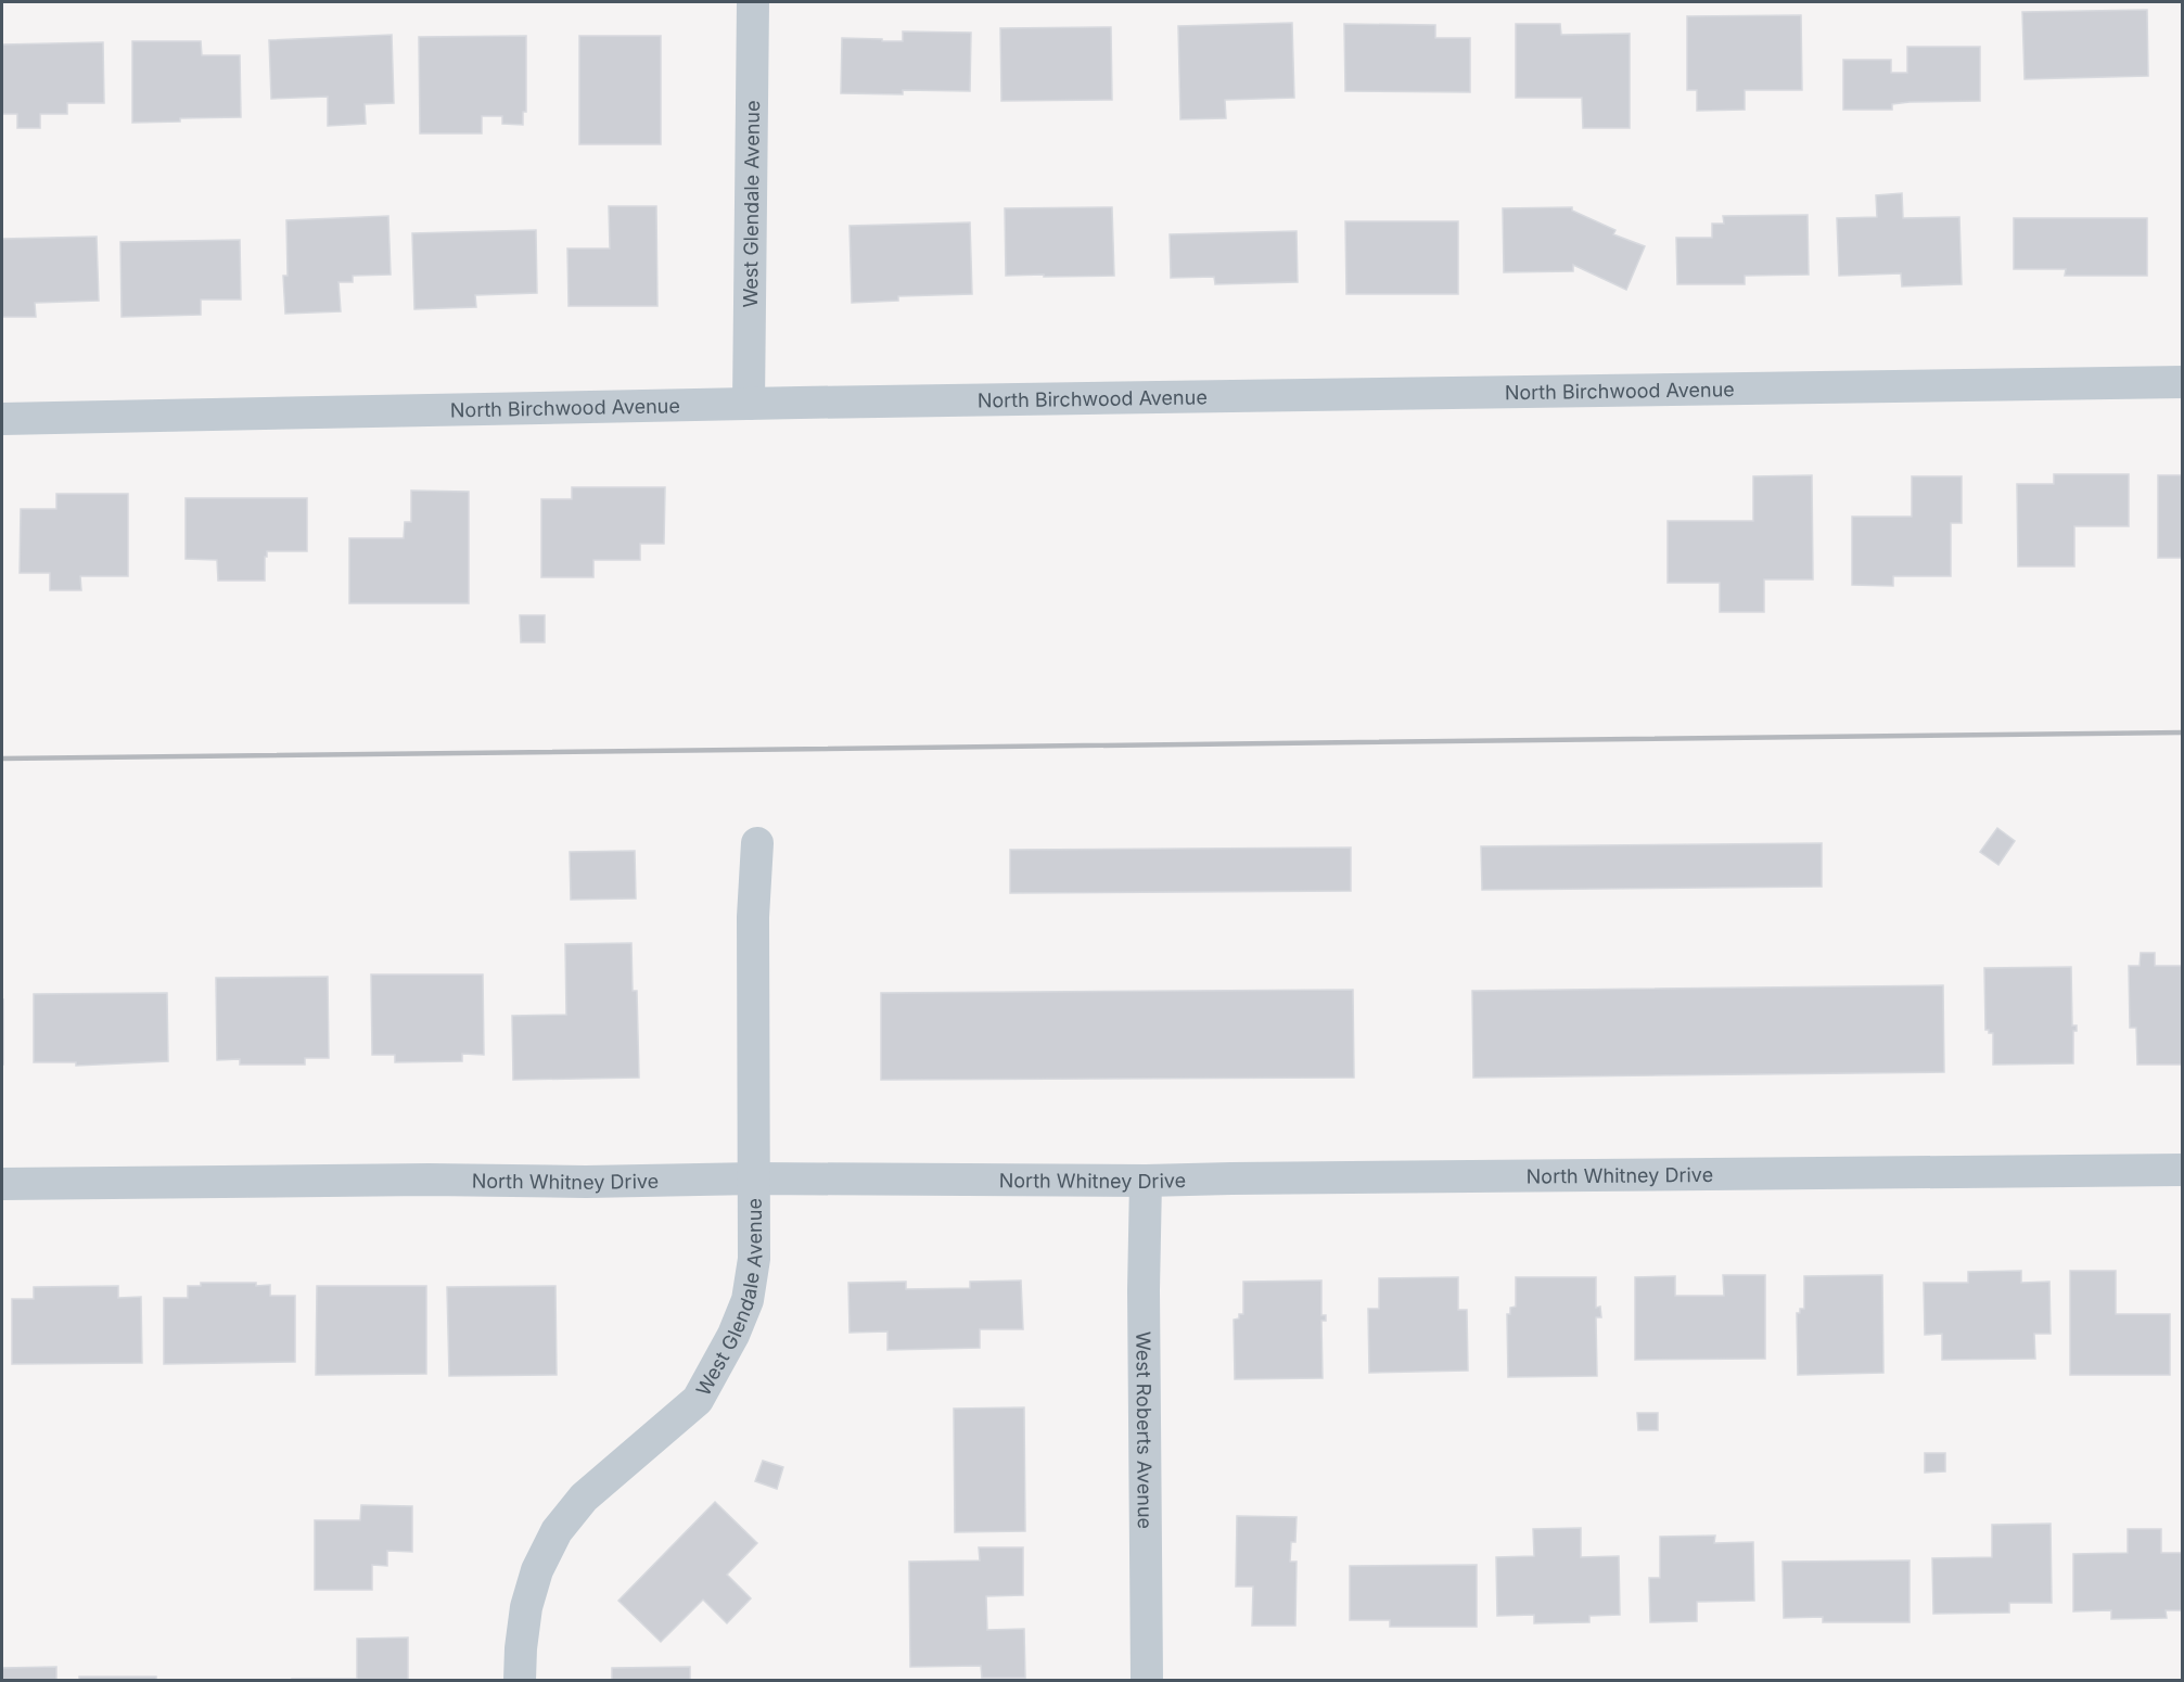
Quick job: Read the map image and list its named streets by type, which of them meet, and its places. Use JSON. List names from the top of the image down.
{
  "streets": {
    "street": [
      "West Glendale Avenue",
      "North Birchwood Avenue",
      "North Whitney Drive",
      "West Roberts Avenue"
    ]
  },
  "crossings": [
    ["West Glendale Avenue", "North Birchwood Avenue"],
    ["West Glendale Avenue", "North Whitney Drive"],
    ["North Whitney Drive", "West Roberts Avenue"]
  ]
}
